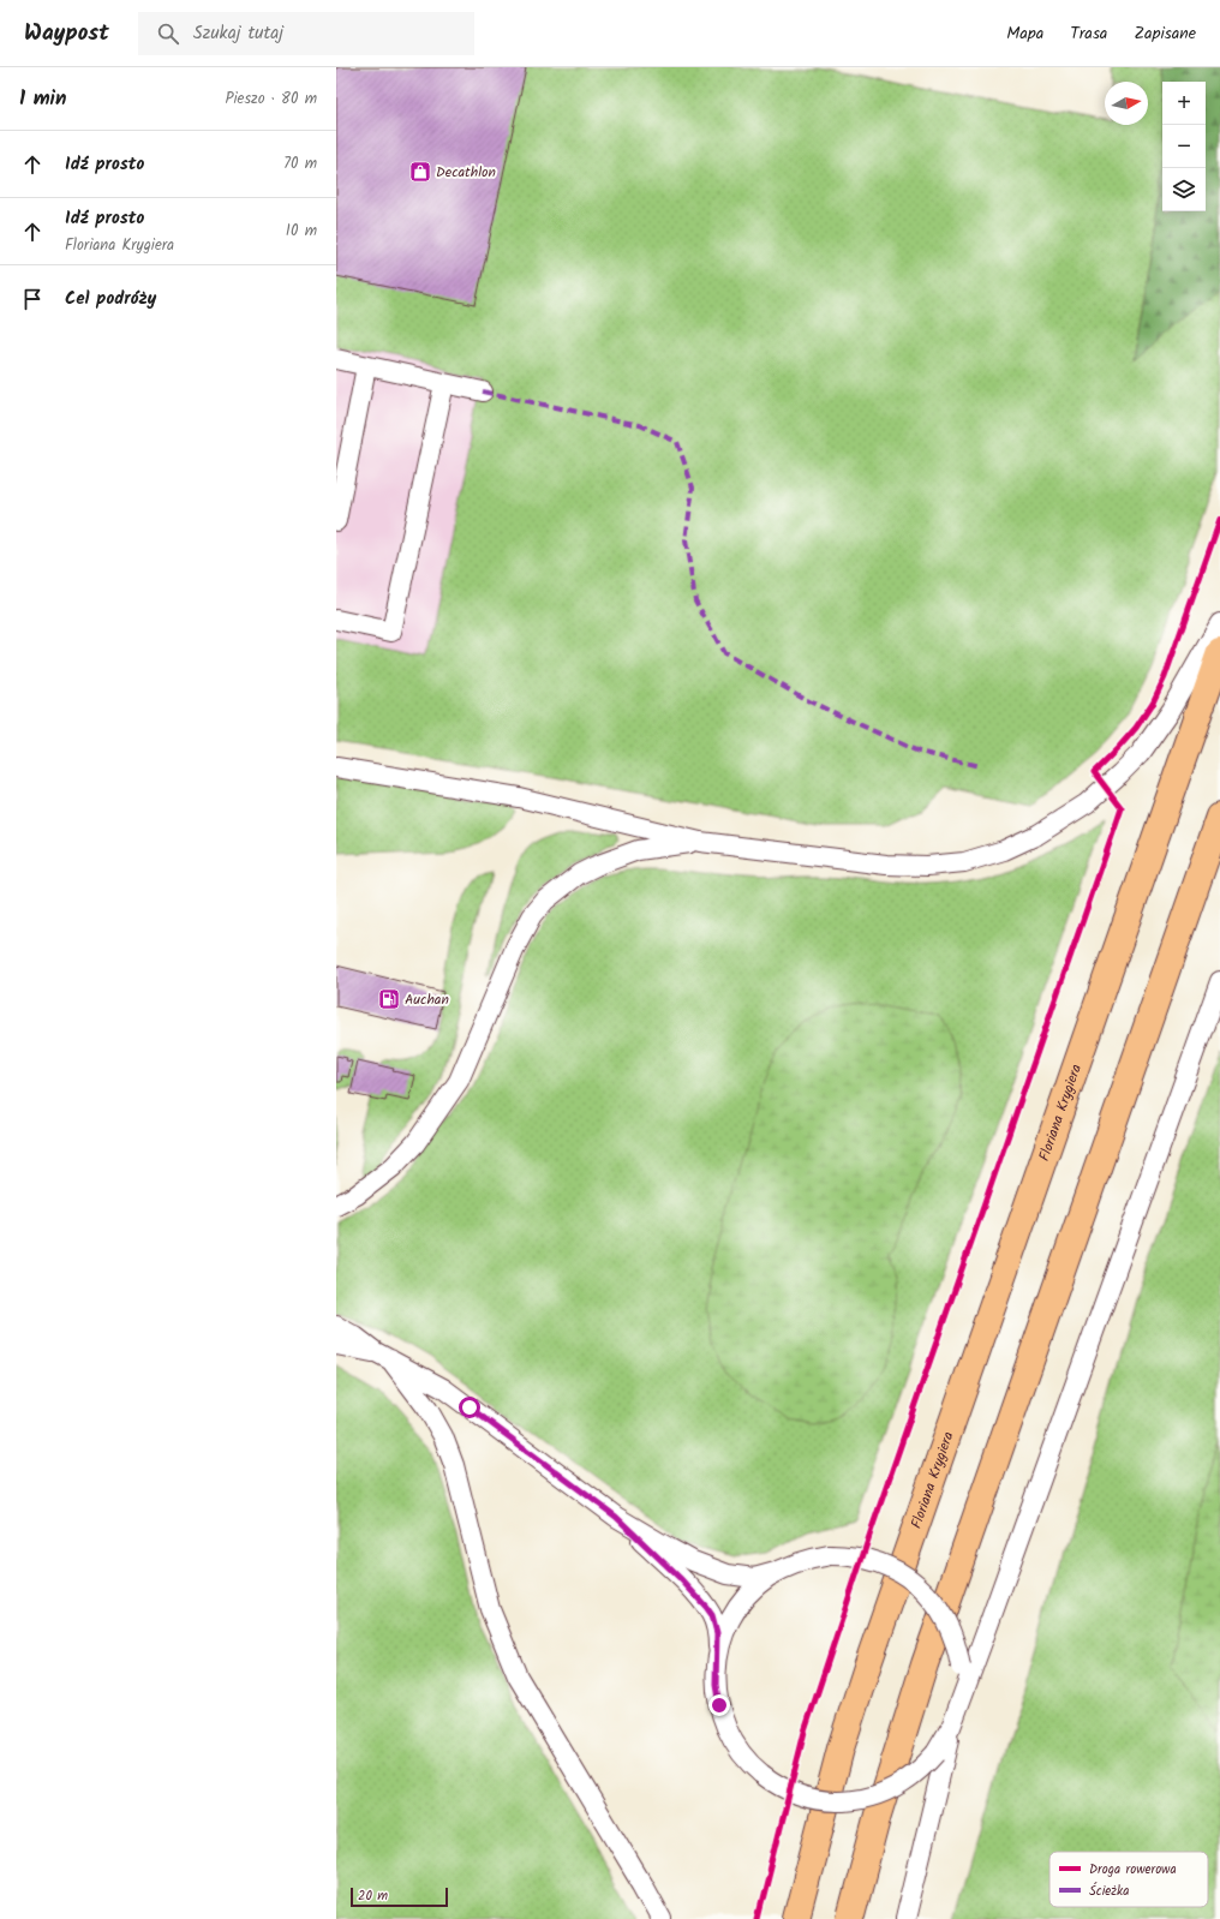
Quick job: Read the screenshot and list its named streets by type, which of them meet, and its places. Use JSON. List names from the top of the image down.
{
  "streets": {
    "main road": ["Floriana Krygiera"]
  },
  "places": {
    "shop": ["Decathlon"],
    "fuel station": ["Auchan"]
  },
  "legend": ["Droga rowerowa", "Ścieżka"],
  "scale_bar": "20 m",
  "north": "right",
  "page": {
    "header": "Waypost",
    "search": "Szukaj tutaj",
    "nav": ["Mapa", "Trasa", "Zapisane"],
    "heading": ["1 min", "Pieszo · 80 m"],
    "map_buttons": ["+", "−"],
    "list": [
      ["Idź prosto", "70 m"],
      ["Idź prosto", "Floriana Krygiera", "10 m"],
      "Cel podróży"
    ],
    "scale": "20 m"
  }
}
